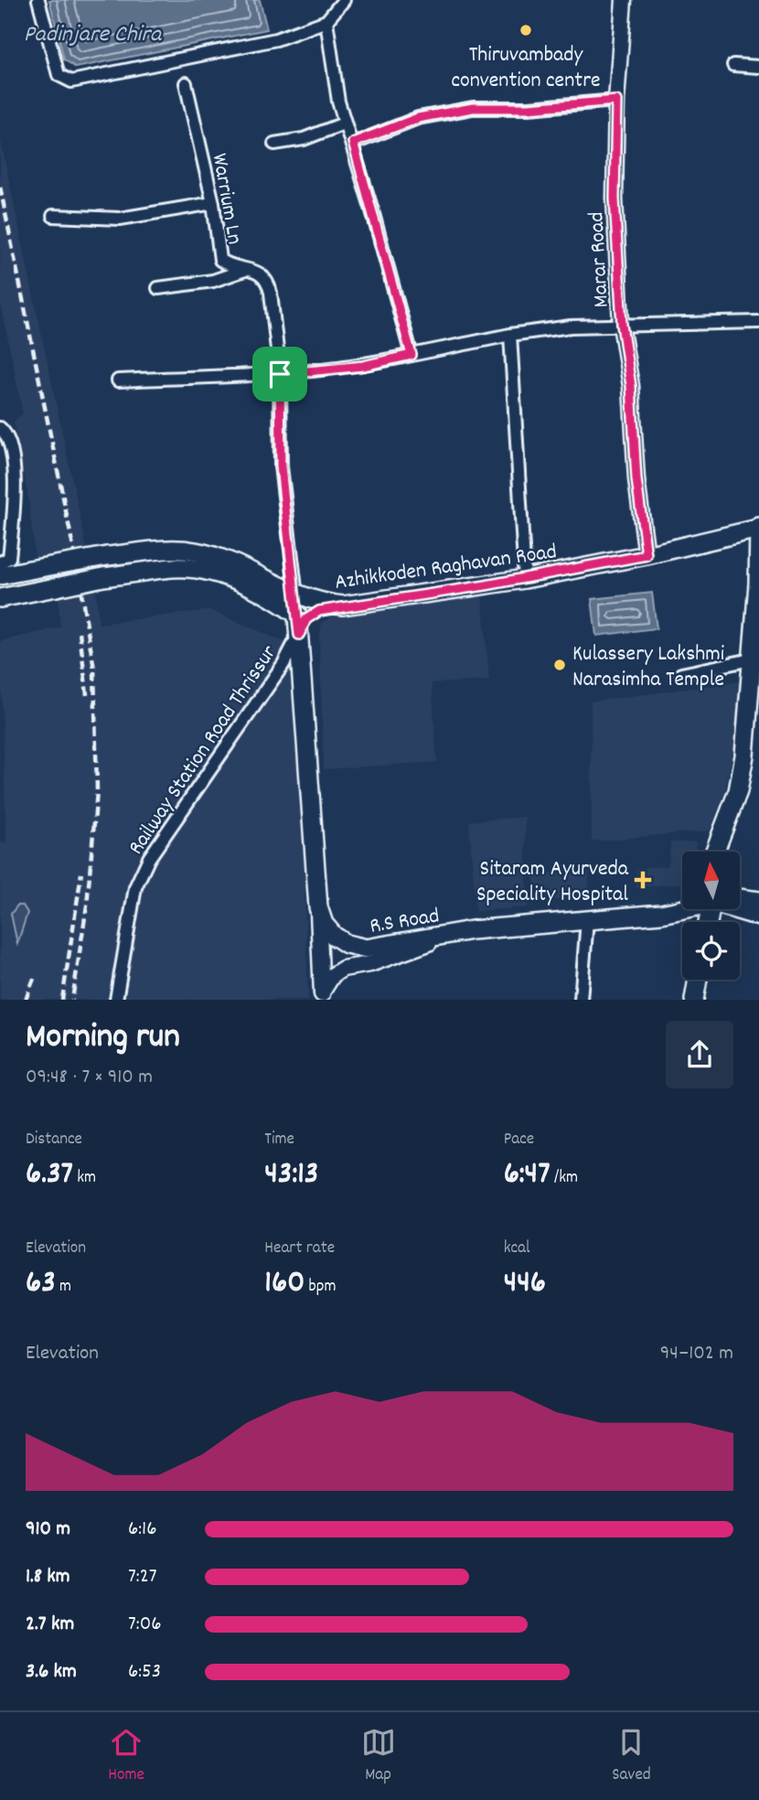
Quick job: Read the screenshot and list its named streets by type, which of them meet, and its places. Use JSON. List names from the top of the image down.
{
  "streets": {
    "main road": ["Azhikkoden Raghavan Road", "R.S Road"],
    "street": ["Warrium Ln", "Marar Road", "Railway Station Road Thrissur"]
  },
  "crossings": [
    ["Warrium Ln", "Azhikkoden Raghavan Road"],
    ["Warrium Ln", "R.S Road"],
    ["Marar Road", "Azhikkoden Raghavan Road"],
    ["Azhikkoden Raghavan Road", "R.S Road"],
    ["Railway Station Road Thrissur", "R.S Road"]
  ],
  "water": ["Padinjare Chira"],
  "places": {
    "other": ["Thiruvambady convention centre", "Kulassery Lakshmi Narasimha Temple"],
    "health": ["Sitaram Ayurveda Speciality Hospital"]
  },
  "north": "top",
  "page": {
    "heading": ["Morning run", "09:48 · 7 × 910 m"],
    "stats": [
      ["Distance", "6.37 km"],
      ["Time", "43:13"],
      ["Pace", "6:47 /km"],
      ["Elevation", "63 m"],
      ["Heart rate", "160 bpm"],
      ["kcal", "446"]
    ],
    "chart": ["Elevation", "94–102 m"],
    "list": [
      {
        "name": "910 m",
        "note": "6:16"
      },
      {
        "name": "1.8 km",
        "note": "7:27"
      },
      {
        "name": "2.7 km",
        "note": "7:06"
      },
      {
        "name": "3.6 km",
        "note": "6:53"
      }
    ],
    "tabs": ["Home", "Map", "Saved"]
  }
}
